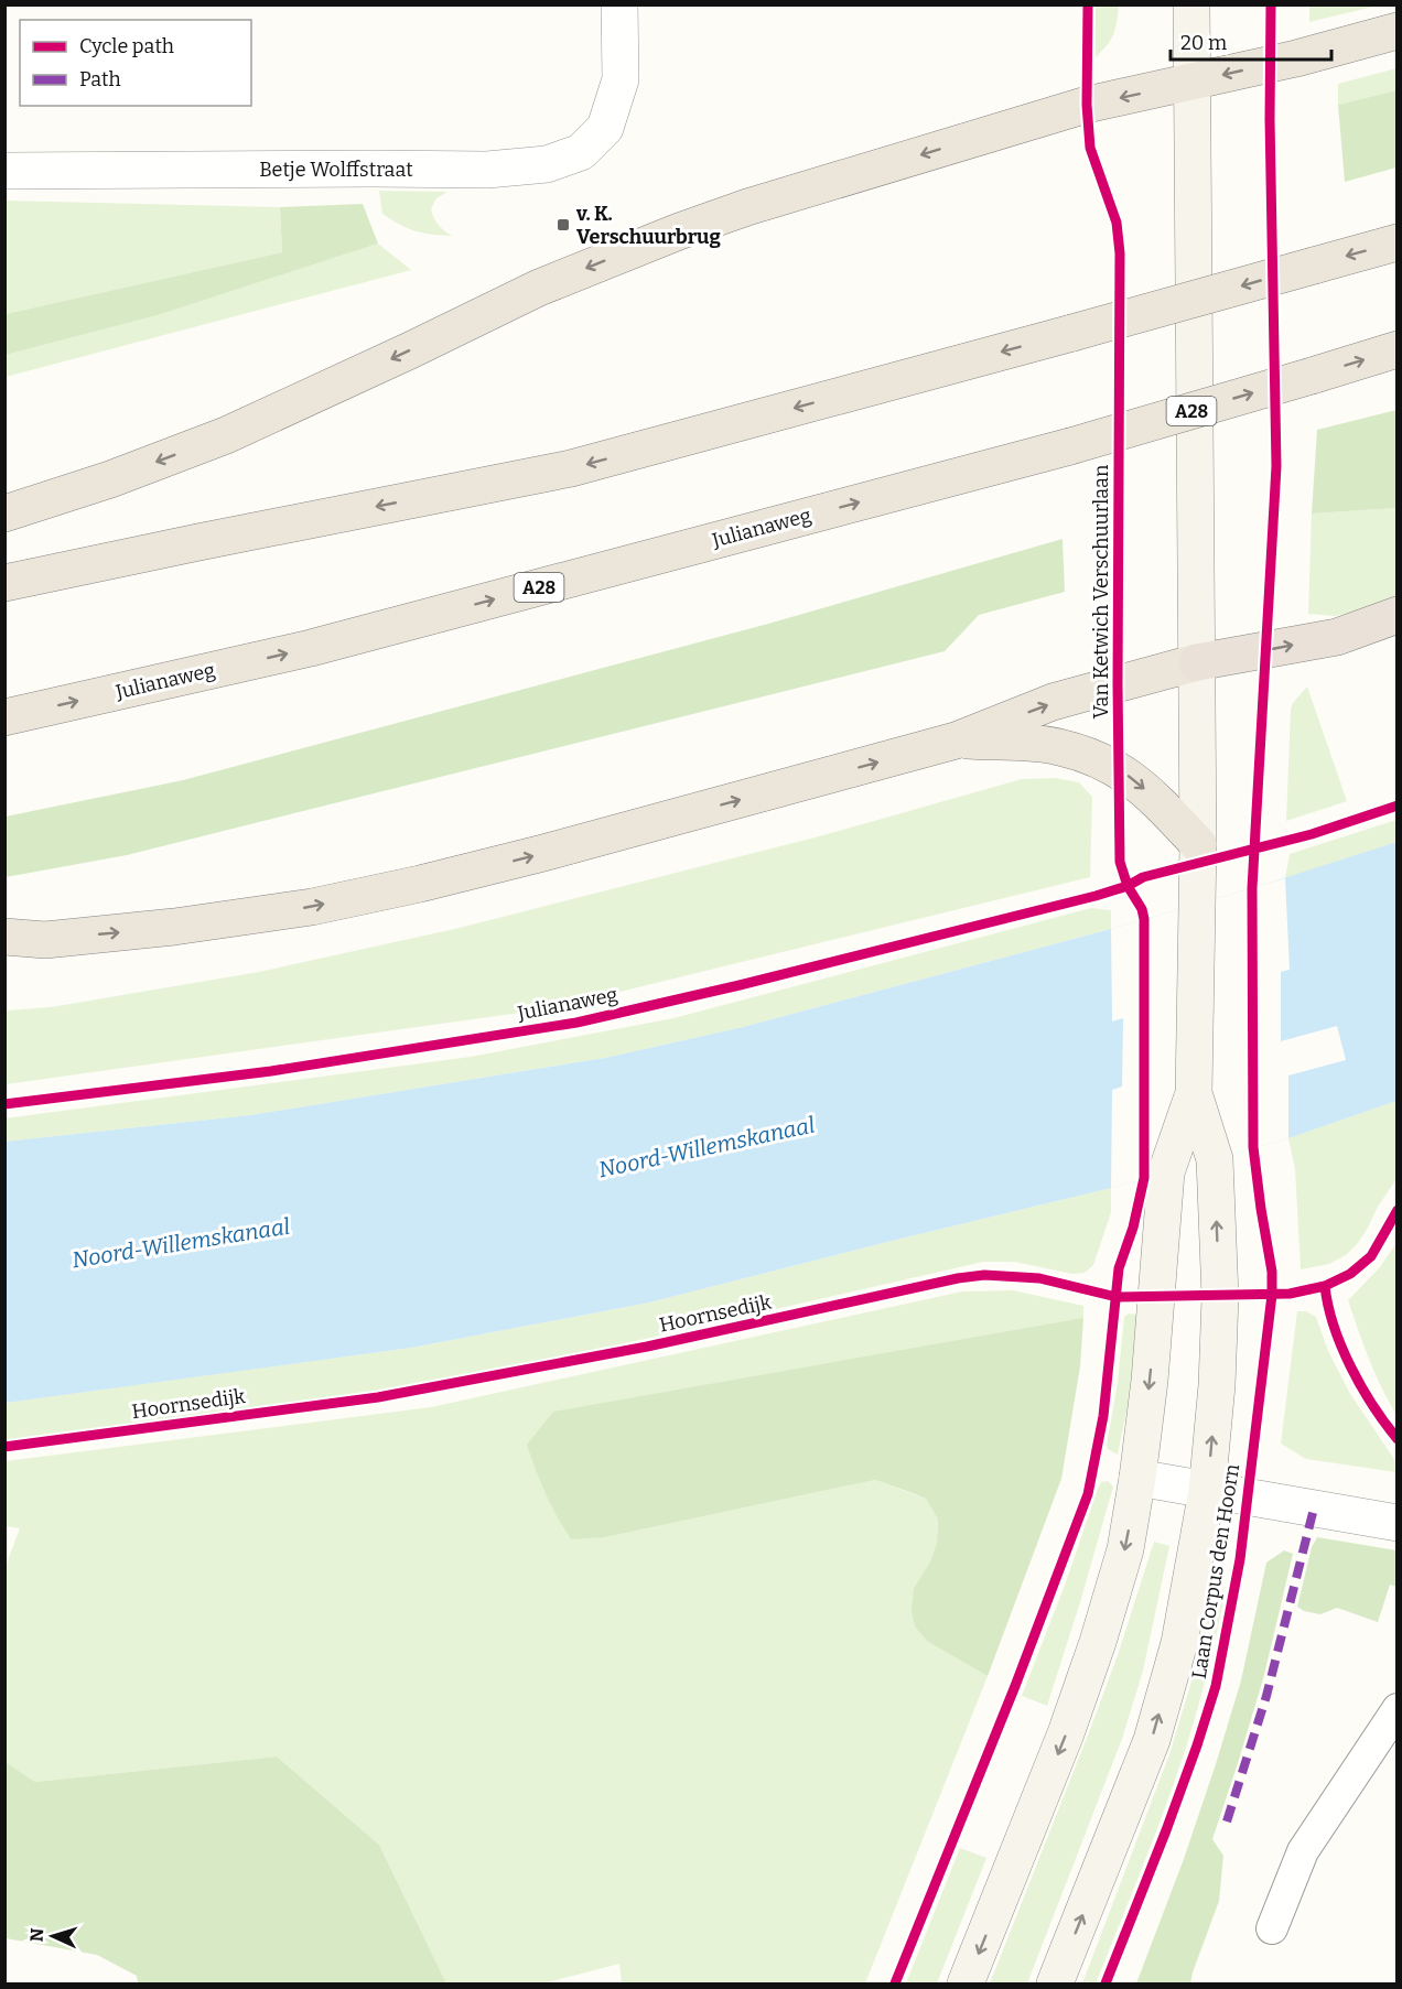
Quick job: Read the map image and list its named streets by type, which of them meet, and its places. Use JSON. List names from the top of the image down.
{
  "streets": {
    "highway": ["A28", "Julianaweg"],
    "main road": ["Laan Corpus den Hoorn"],
    "street": ["Betje Wolffstraat"],
    "cycle path": ["Van Ketwich Verschuurlaan", "Hoornsedijk"]
  },
  "water": ["Noord-Willemskanaal"],
  "places": {
    "transit": ["v. K. Verschuurbrug"]
  },
  "legend": ["Cycle path", "Path"],
  "scale_bar": "20 m",
  "north": "left"
}
